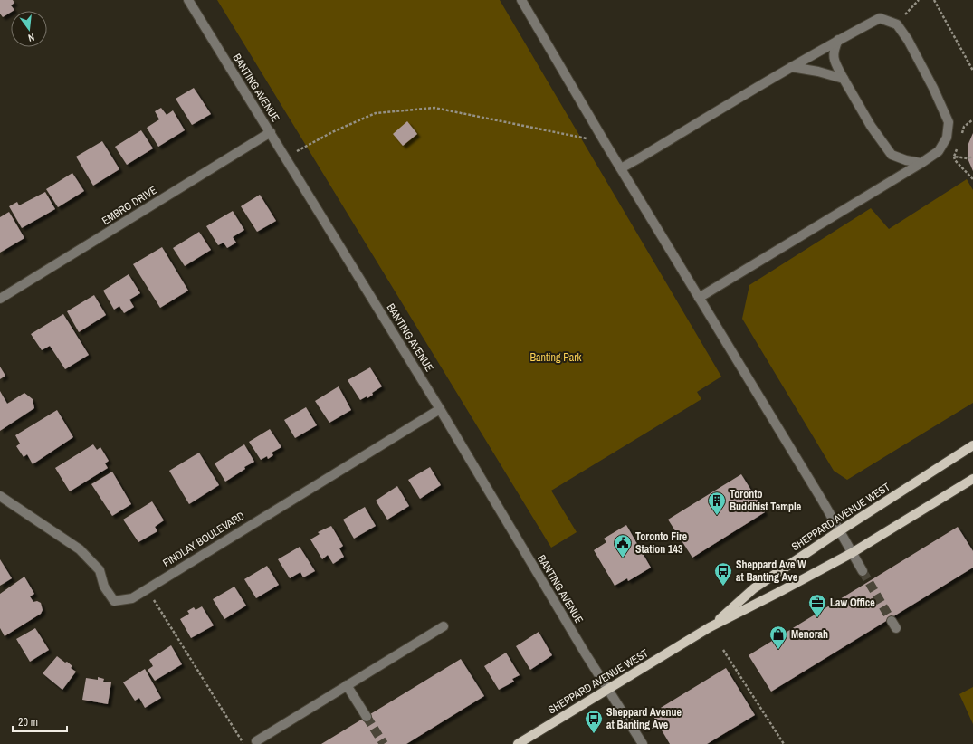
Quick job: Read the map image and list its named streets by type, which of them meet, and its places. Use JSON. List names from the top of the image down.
{
  "streets": {
    "main road": ["SHEPPARD AVENUE WEST"],
    "street": ["BANTING AVENUE", "EMBRO DRIVE", "FINDLAY BOULEVARD"]
  },
  "crossings": [
    ["BANTING AVENUE", "EMBRO DRIVE"],
    ["BANTING AVENUE", "SHEPPARD AVENUE WEST"],
    ["BANTING AVENUE", "FINDLAY BOULEVARD"]
  ],
  "parks": ["Banting Park"],
  "places": {
    "building": ["Toronto Buddhist Temple"],
    "public building": ["Toronto Fire Station 143"],
    "bus stop": ["Sheppard Ave W at Banting Ave", "Sheppard Avenue at Banting Ave"],
    "office": ["Law Office"],
    "shop": ["Menorah"]
  },
  "scale_bar": "20 m",
  "north": "bottom"
}
